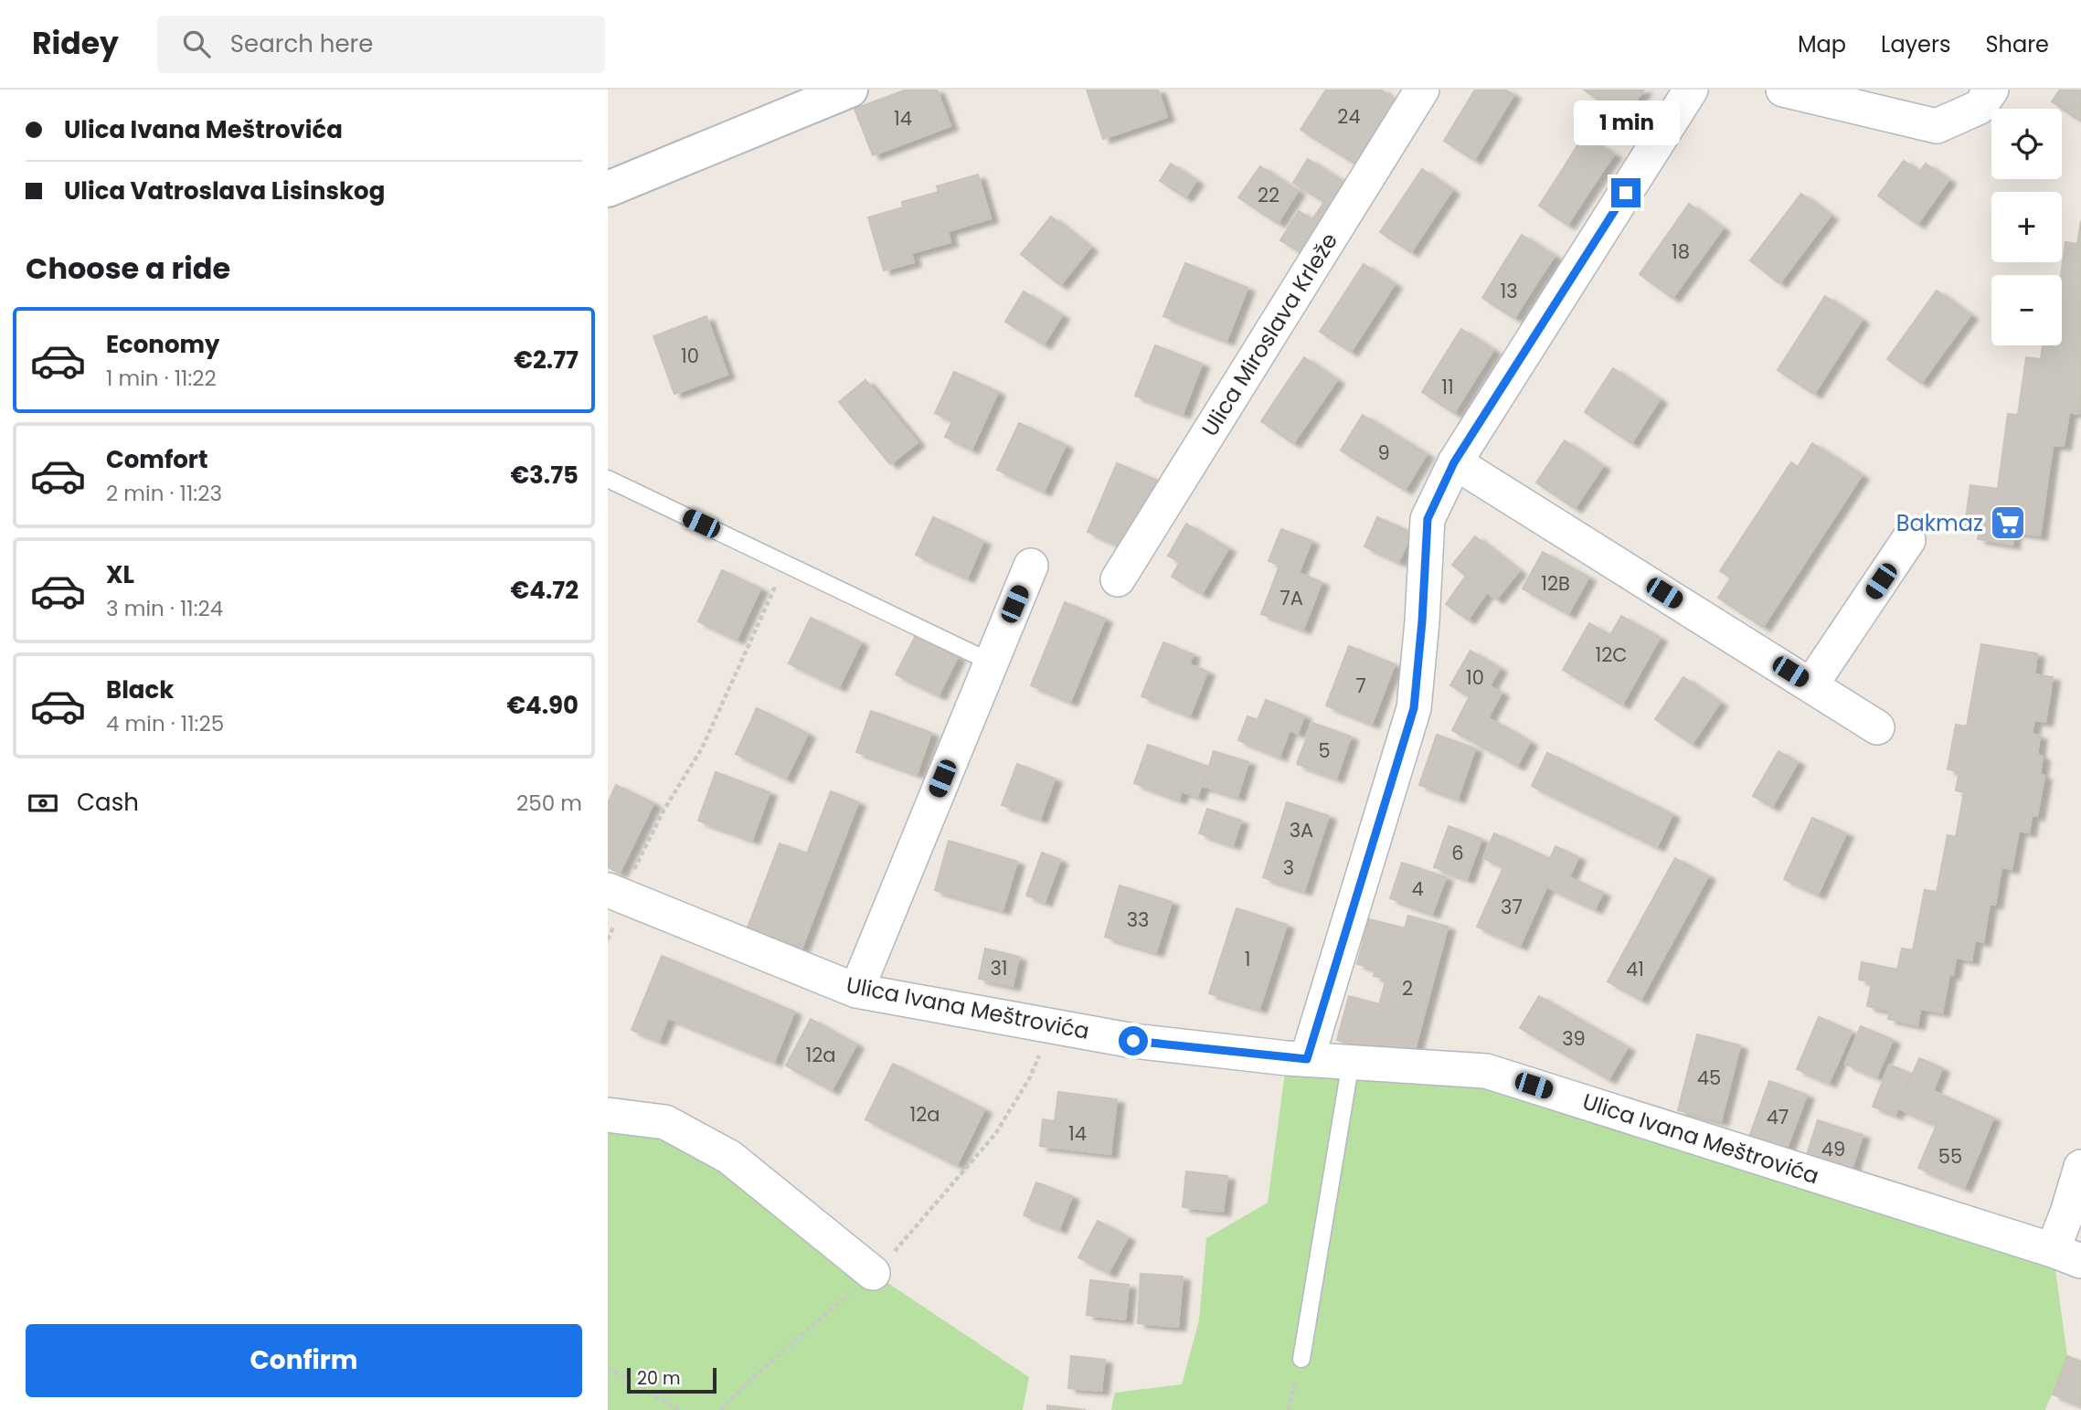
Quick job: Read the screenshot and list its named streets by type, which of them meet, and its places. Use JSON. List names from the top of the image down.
{
  "streets": {
    "street": ["Ulica Miroslava Krleže", "Ulica Ivana Meštrovića"]
  },
  "places": {
    "supermarket": ["Bakmaz"]
  },
  "house_numbers": [
    "24",
    "14",
    "22",
    "18",
    "13",
    "10",
    "11",
    "9",
    "12B",
    "7A",
    "12C",
    "10",
    "7",
    "5",
    "3A",
    "6",
    "3",
    "4",
    "37",
    "33",
    "1",
    "31",
    "41",
    "2",
    "39",
    "12a",
    "45",
    "12a",
    "47",
    "14",
    "49",
    "55"
  ],
  "scale_bar": "20 m",
  "page": {
    "header": "Ridey",
    "search": "Search here",
    "nav": ["Map", "Layers", "Share"],
    "banner": ["Ulica Ivana Meštrovića", "Ulica Vatroslava Lisinskog"],
    "bubble": "1 min",
    "map_buttons": ["+", "−"],
    "heading": "Choose a ride",
    "list": [
      {
        "name": "Economy",
        "note": "1 min · 11:22",
        "value": "€2.77"
      },
      {
        "name": "Comfort",
        "note": "2 min · 11:23",
        "value": "€3.75"
      },
      {
        "name": "XL",
        "note": "3 min · 11:24",
        "value": "€4.72"
      },
      {
        "name": "Black",
        "note": "4 min · 11:25",
        "value": "€4.90"
      }
    ],
    "pay": ["Cash", "250 m"],
    "buttons": "Confirm",
    "scale": "20 m"
  }
}
